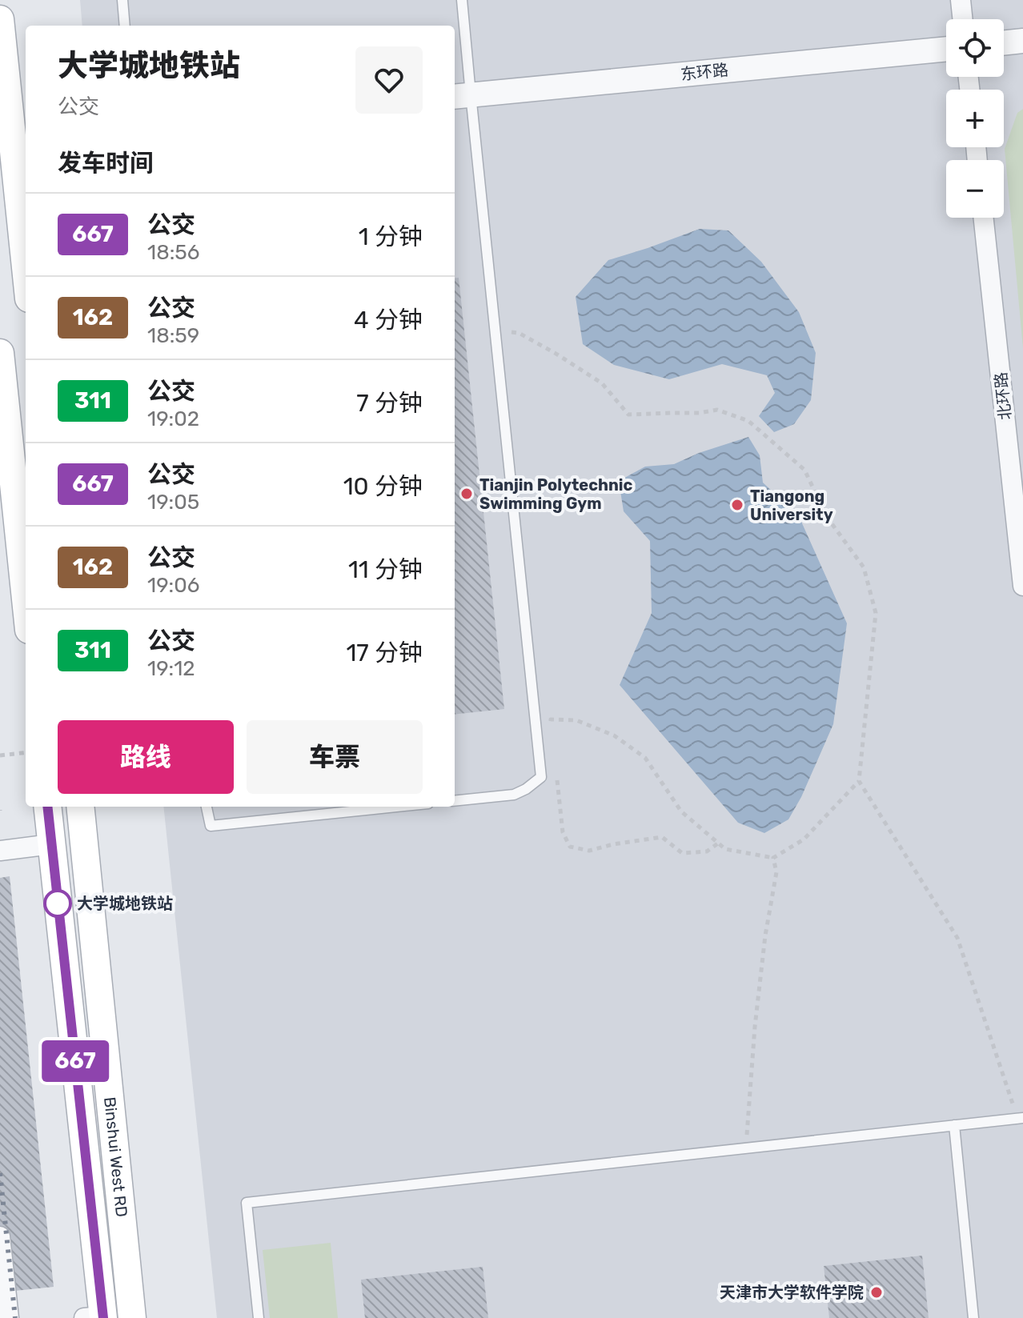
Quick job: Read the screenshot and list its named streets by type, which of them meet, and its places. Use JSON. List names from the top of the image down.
{
  "streets": {
    "main road": ["Binshui West RD"],
    "street": ["东环路", "北环路"]
  },
  "places": [
    "Tianjin Polytechnic Swimming Gym",
    "Tiangong University",
    "大学城地铁站",
    "天津市大学软件学院"
  ],
  "lines": ["bus line 667"],
  "page": {
    "on_map": "667",
    "map_buttons": ["+", "−"],
    "heading": [
      ["大学城地铁站", "公交"],
      "发车时间"
    ],
    "list": [
      {
        "mark": "667",
        "name": "公交",
        "note": "18:56",
        "value": "1 分钟"
      },
      {
        "mark": "162",
        "name": "公交",
        "note": "18:59",
        "value": "4 分钟"
      },
      {
        "mark": "311",
        "name": "公交",
        "note": "19:02",
        "value": "7 分钟"
      },
      {
        "mark": "667",
        "name": "公交",
        "note": "19:05",
        "value": "10 分钟"
      },
      {
        "mark": "162",
        "name": "公交",
        "note": "19:06",
        "value": "11 分钟"
      },
      {
        "mark": "311",
        "name": "公交",
        "note": "19:12",
        "value": "17 分钟"
      }
    ],
    "buttons": ["路线", "车票"]
  }
}
